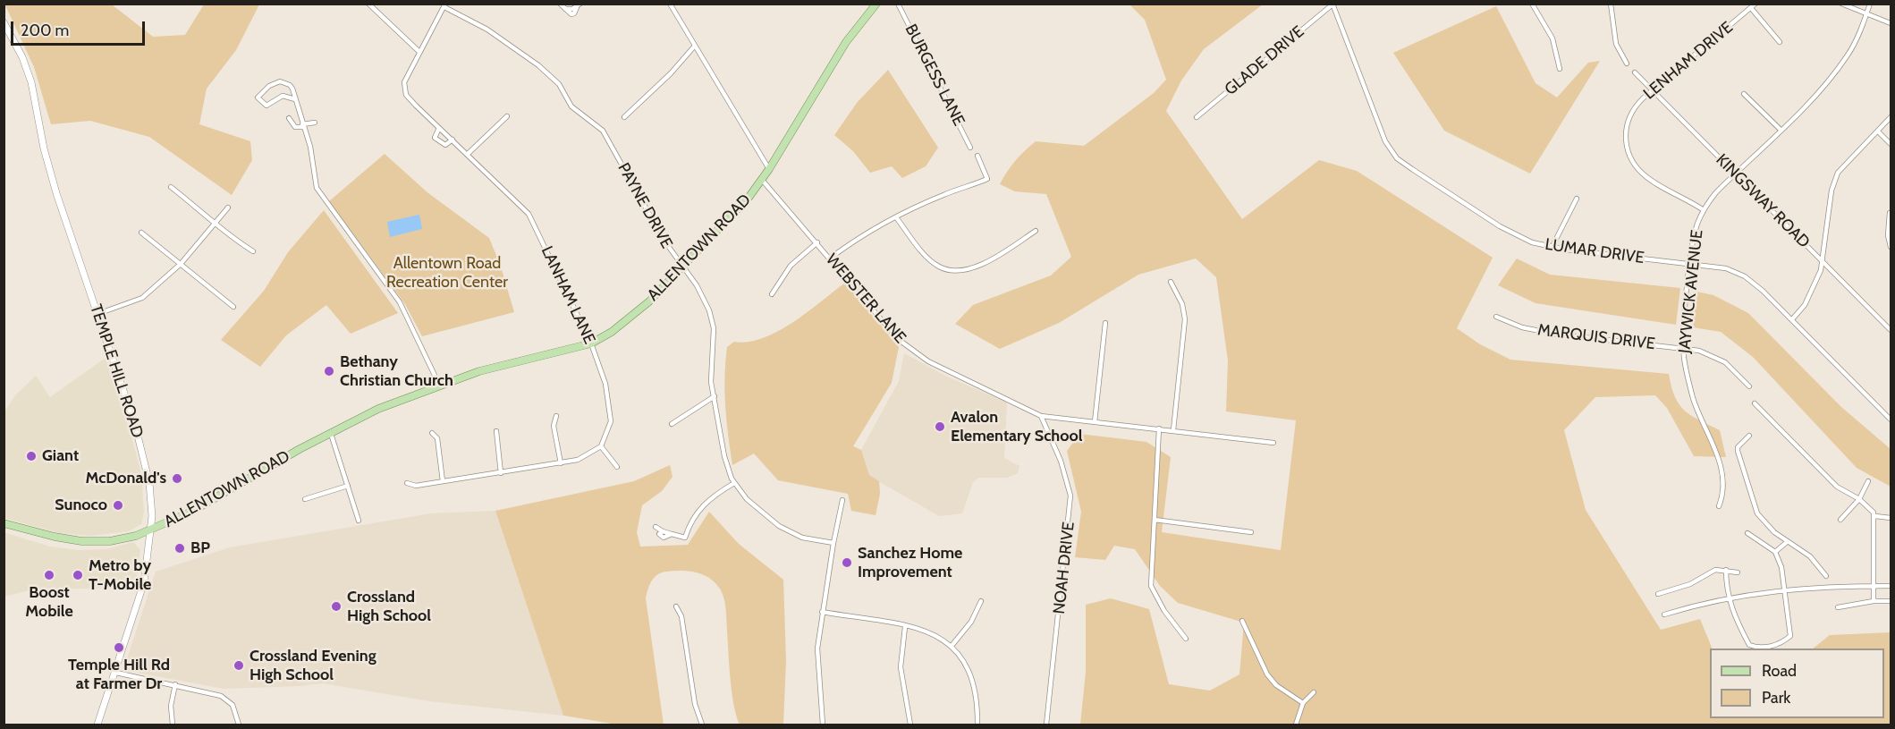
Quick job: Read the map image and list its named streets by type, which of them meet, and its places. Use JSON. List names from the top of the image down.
{
  "streets": {
    "main road": ["ALLENTOWN ROAD", "TEMPLE HILL ROAD"],
    "street": [
      "GLADE DRIVE",
      "LENHAM DRIVE",
      "BURGESS LANE",
      "KINGSWAY ROAD",
      "PAYNE DRIVE",
      "LUMAR DRIVE",
      "JAYWICK AVENUE",
      "LANHAM LANE",
      "WEBSTER LANE",
      "MARQUIS DRIVE",
      "NOAH DRIVE"
    ]
  },
  "crossings": [
    ["GLADE DRIVE", "LUMAR DRIVE"],
    ["LENHAM DRIVE", "KINGSWAY ROAD"],
    ["LENHAM DRIVE", "JAYWICK AVENUE"],
    ["KINGSWAY ROAD", "JAYWICK AVENUE"],
    ["PAYNE DRIVE", "ALLENTOWN ROAD"],
    ["PAYNE DRIVE", "LANHAM LANE"],
    ["ALLENTOWN ROAD", "LANHAM LANE"],
    ["ALLENTOWN ROAD", "WEBSTER LANE"],
    ["ALLENTOWN ROAD", "TEMPLE HILL ROAD"],
    ["LUMAR DRIVE", "JAYWICK AVENUE"],
    ["JAYWICK AVENUE", "MARQUIS DRIVE"],
    ["WEBSTER LANE", "NOAH DRIVE"]
  ],
  "parks": ["Allentown Road Recreation Center"],
  "places": [
    "Bethany Christian Church",
    "Avalon Elementary School",
    "Giant",
    "McDonald's",
    "Sunoco",
    "BP",
    "Sanchez Home Improvement",
    "Boost Mobile",
    "Metro by T-Mobile",
    "Crossland High School",
    "Temple Hill Rd at Farmer Dr",
    "Crossland Evening High School"
  ],
  "legend": ["Road", "Park"],
  "scale_bar": "200 m"
}
